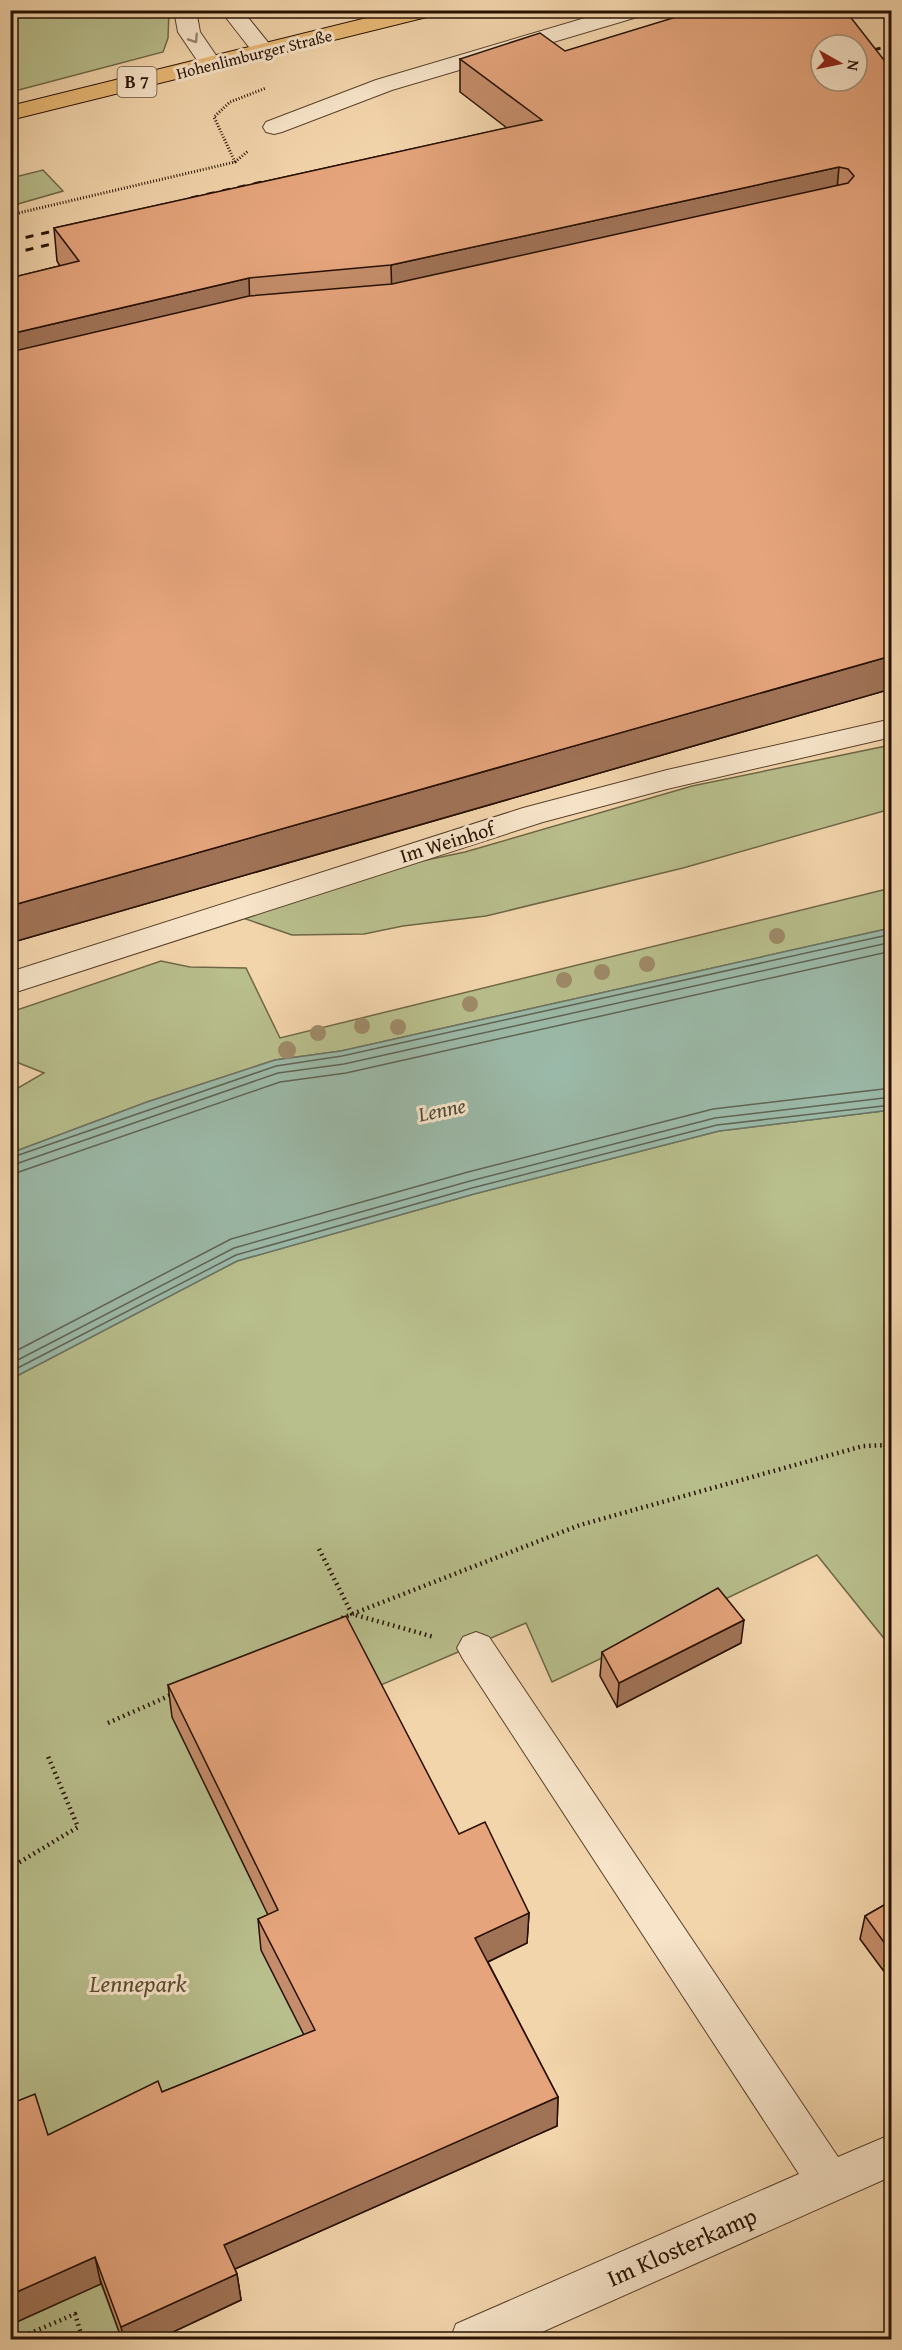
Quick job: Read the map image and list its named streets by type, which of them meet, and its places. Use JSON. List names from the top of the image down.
{
  "streets": {
    "main road": ["Hohenlimburger Straße", "B 7"],
    "street": ["Im Weinhof", "Im Klosterkamp"]
  },
  "water": ["Lenne"],
  "parks": ["Lennepark"],
  "north": "right"
}
